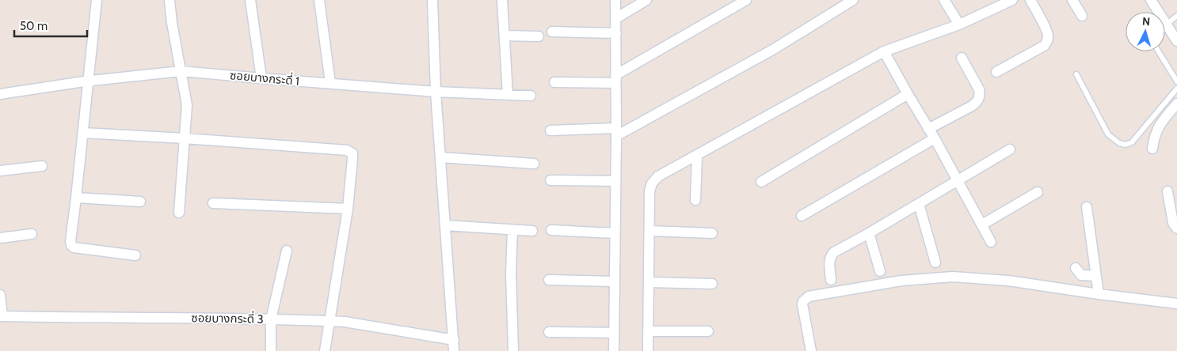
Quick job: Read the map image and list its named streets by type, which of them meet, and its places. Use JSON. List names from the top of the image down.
{
  "streets": {
    "street": ["ซอยบางกระดี่ 1", "ซอยบางกระดี่ 3"]
  },
  "scale_bar": "50 m",
  "north": "top"
}
